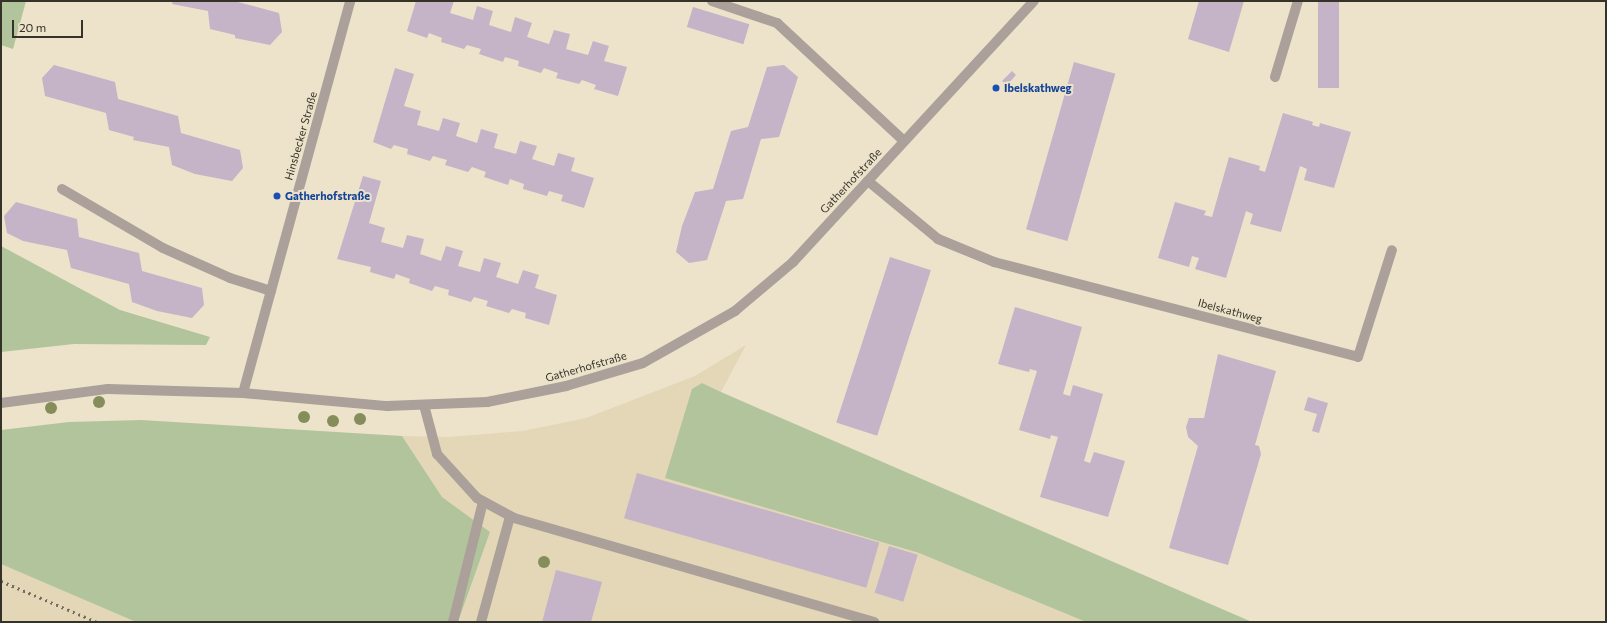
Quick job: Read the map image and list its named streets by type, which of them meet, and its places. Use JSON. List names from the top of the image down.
{
  "streets": {
    "street": ["Hinsbecker Straße", "Gatherhofstraße", "Ibelskathweg"]
  },
  "crossings": [
    ["Hinsbecker Straße", "Gatherhofstraße"],
    ["Gatherhofstraße", "Ibelskathweg"]
  ],
  "places": ["Ibelskathweg", "Gatherhofstraße"],
  "scale_bar": "20 m"
}
